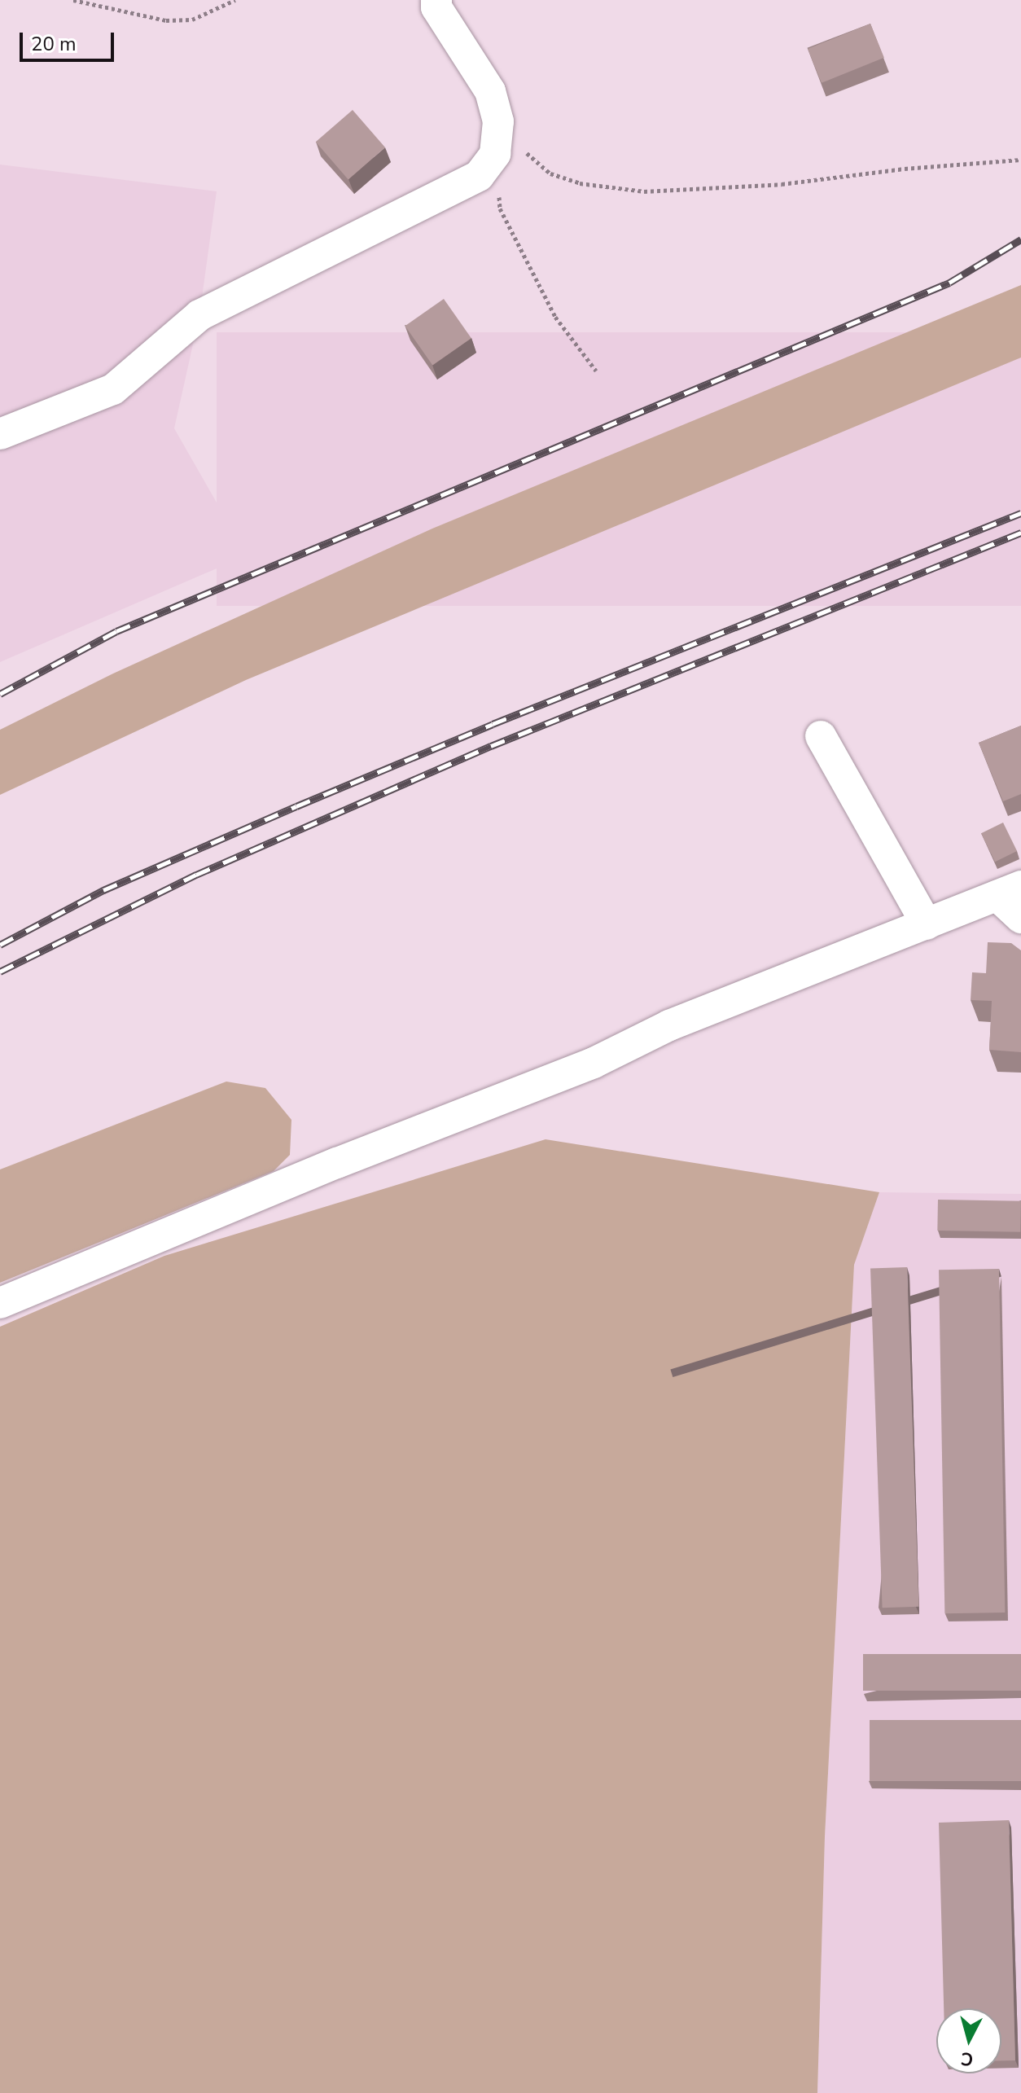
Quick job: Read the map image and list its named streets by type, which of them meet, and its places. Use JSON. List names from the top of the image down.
{
  "scale_bar": "20 m",
  "north": "bottom"
}
